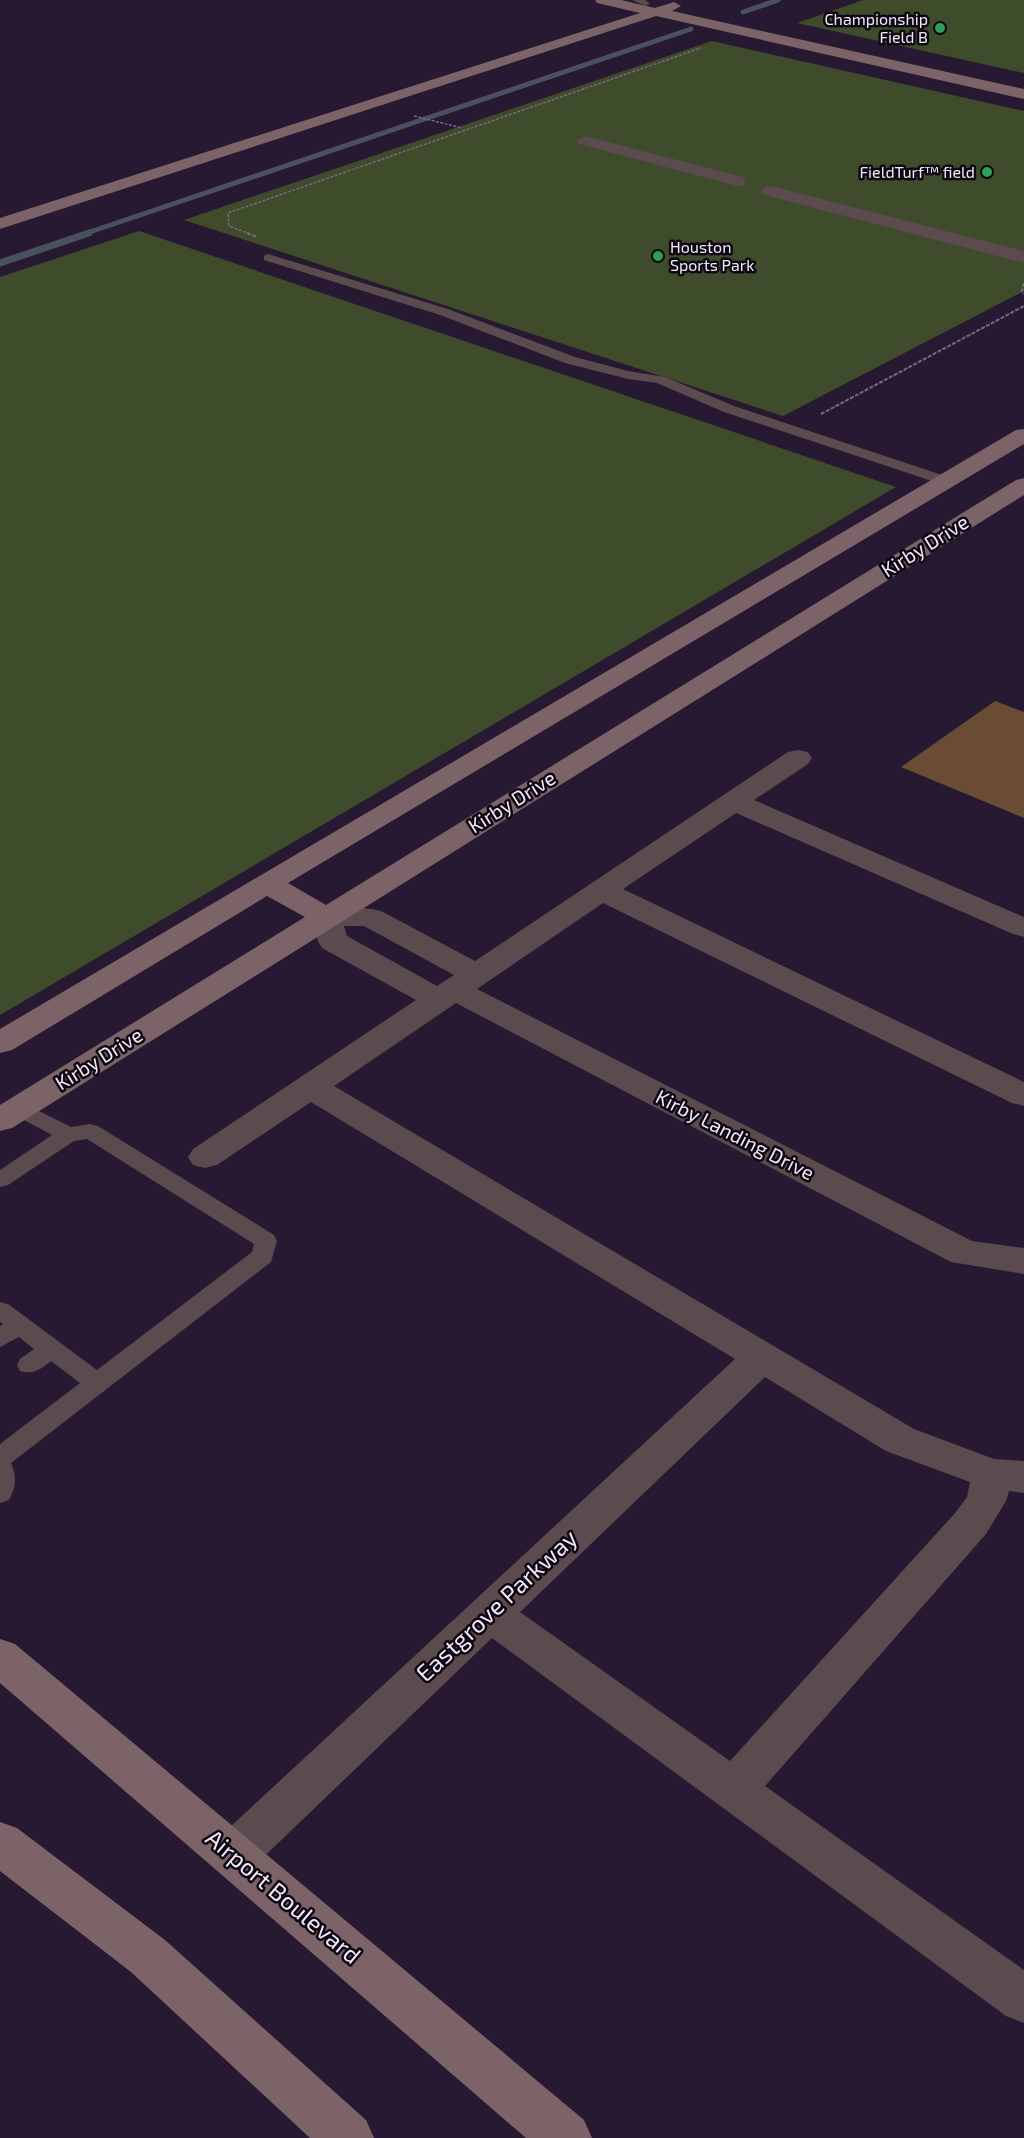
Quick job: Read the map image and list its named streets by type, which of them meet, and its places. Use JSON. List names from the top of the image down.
{
  "streets": {
    "street": [
      "Kirby Drive",
      "Kirby Landing Drive",
      "Eastgrove Parkway",
      "Airport Boulevard"
    ]
  },
  "crossings": [
    ["Kirby Drive", "Kirby Landing Drive"],
    ["Eastgrove Parkway", "Airport Boulevard"]
  ],
  "places": ["Championship Field B", "FieldTurf™ field", "Houston Sports Park"]
}
